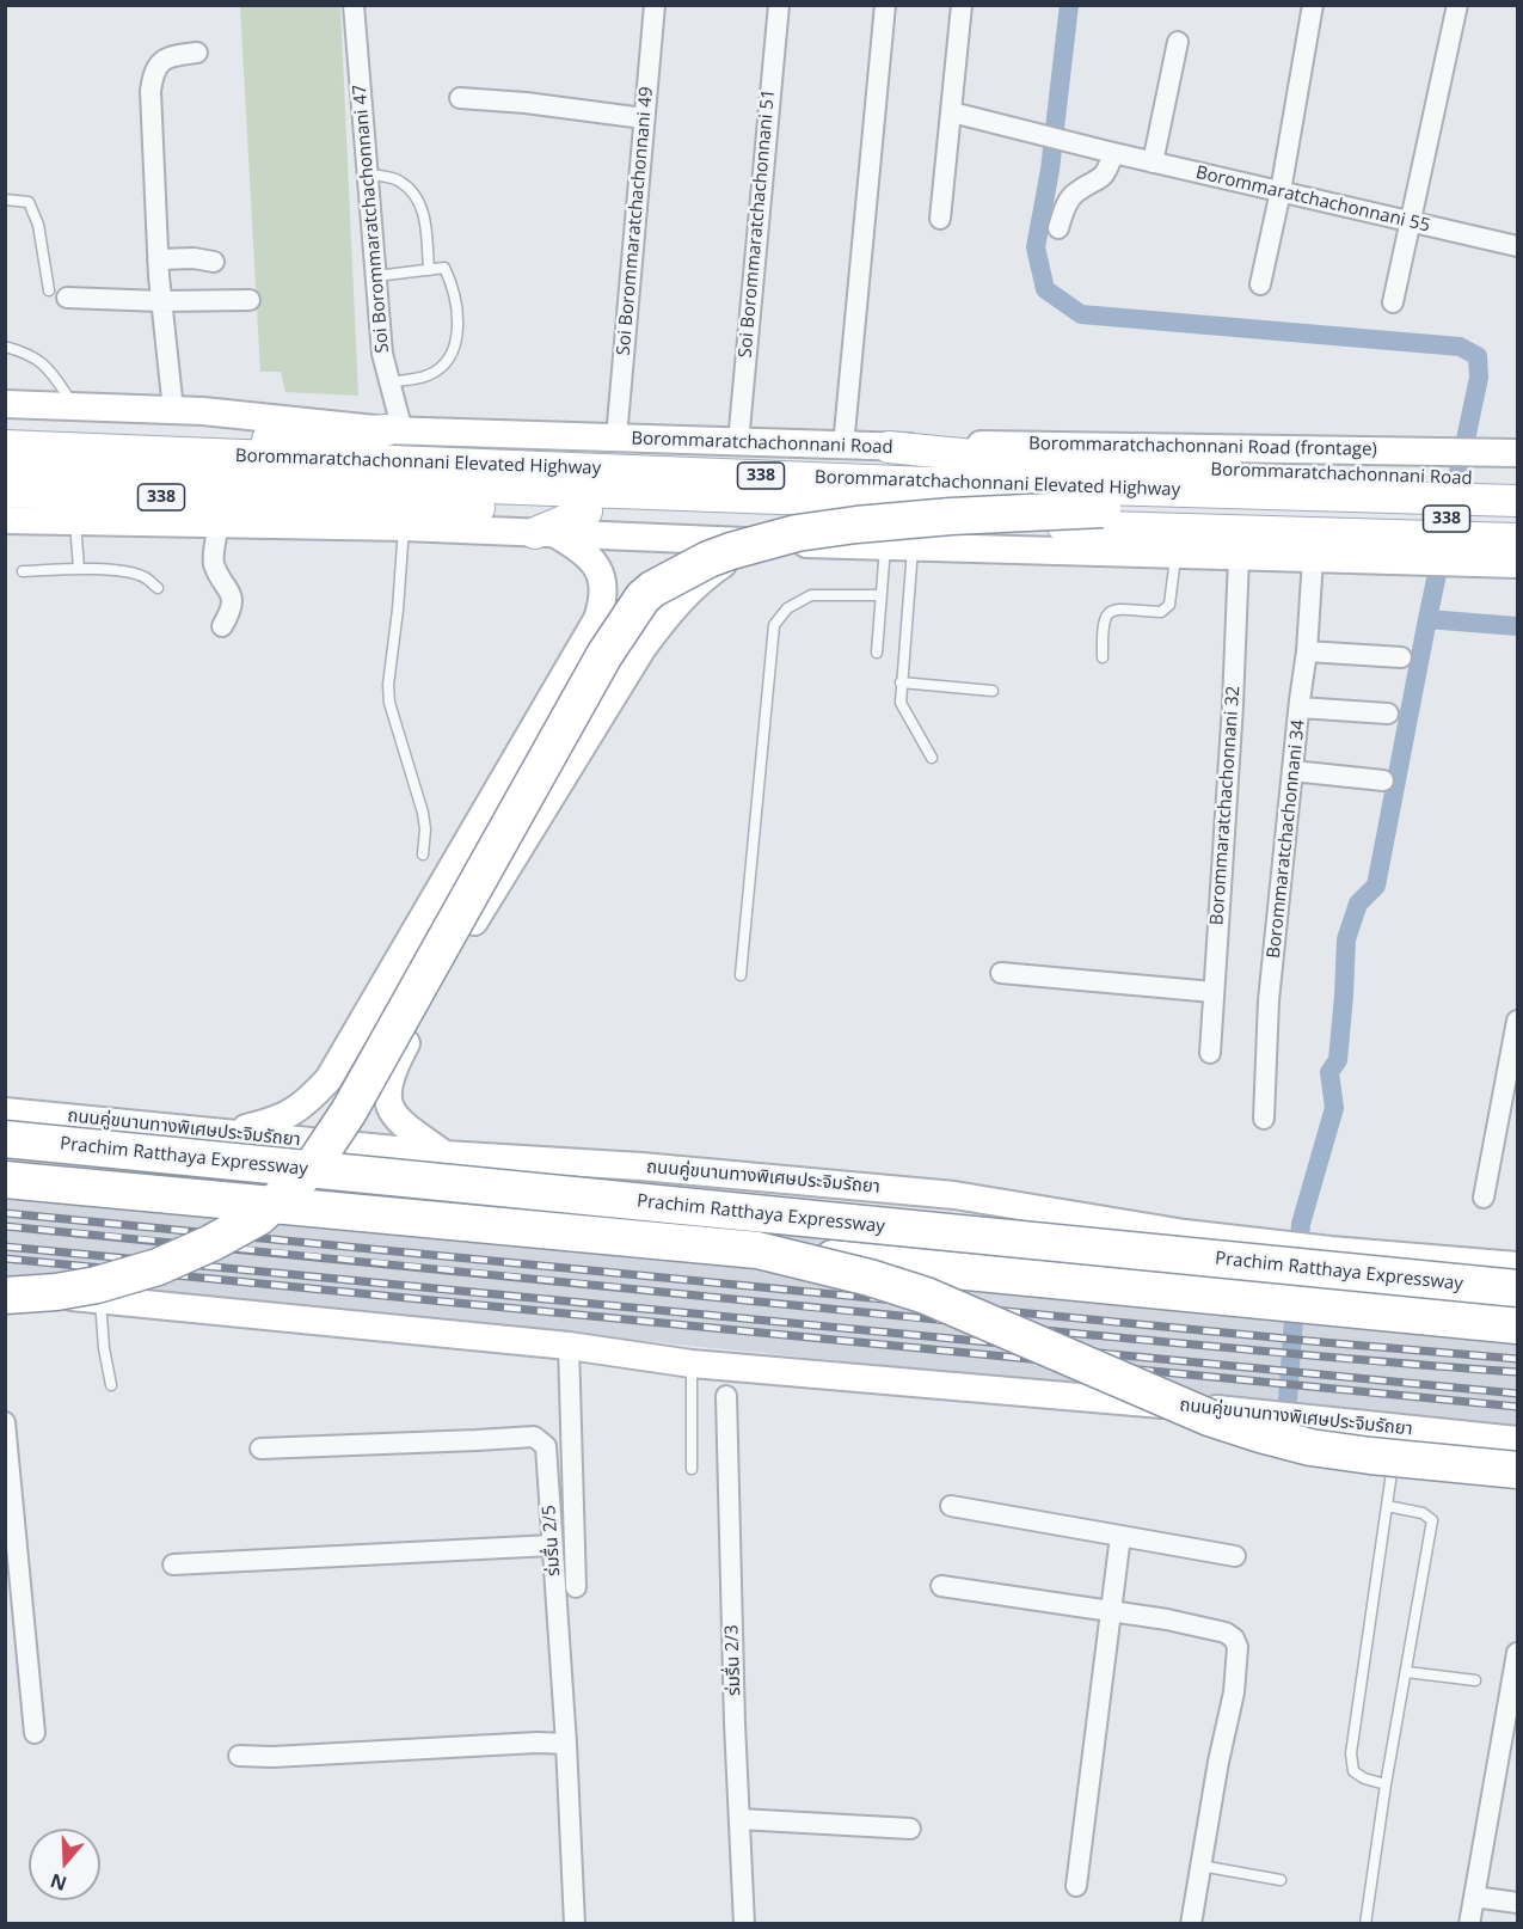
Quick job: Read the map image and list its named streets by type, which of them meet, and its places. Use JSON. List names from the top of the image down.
{
  "streets": {
    "highway": ["Prachim Ratthaya Expressway"],
    "main road": [
      "Borommaratchachonnani Road",
      "Borommaratchachonnani Elevated Highway",
      "338",
      "ถนนคู่ขนานทางพิเศษประจิมรัถยา"
    ],
    "street": [
      "Borommaratchachonnani 55",
      "Soi Borommaratchachonnani 47",
      "Soi Borommaratchachonnani 49",
      "Soi Borommaratchachonnani 51",
      "Borommaratchachonnani 32",
      "Borommaratchachonnani 34",
      "ร่มรื่น 2/5",
      "ร่มรื่น 2/3"
    ]
  },
  "crossings": [
    ["Soi Borommaratchachonnani 47", "Borommaratchachonnani Road"],
    ["Soi Borommaratchachonnani 47", "338"],
    ["Soi Borommaratchachonnani 49", "Borommaratchachonnani Road"],
    ["Soi Borommaratchachonnani 51", "Borommaratchachonnani Road"],
    ["Borommaratchachonnani Road", "338"],
    ["338", "Borommaratchachonnani 32"],
    ["338", "Borommaratchachonnani 34"]
  ],
  "north": "bottom"
}
